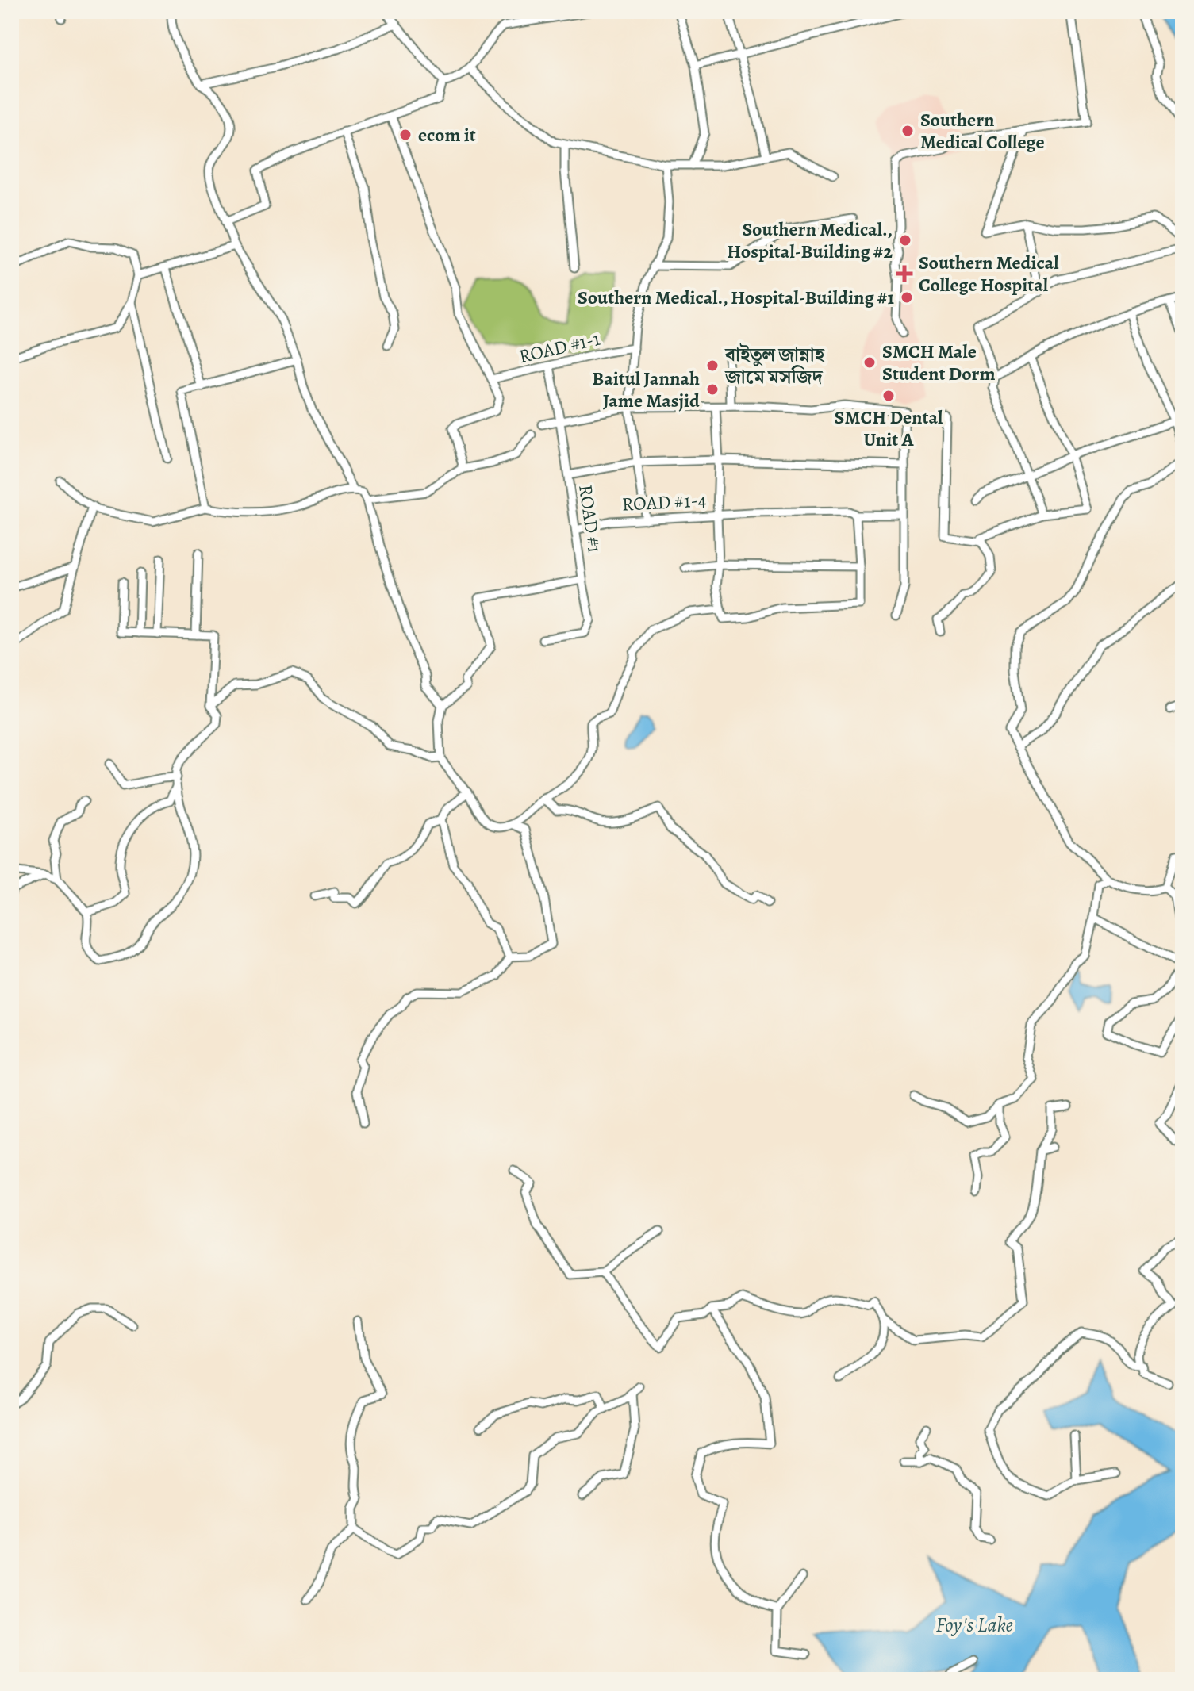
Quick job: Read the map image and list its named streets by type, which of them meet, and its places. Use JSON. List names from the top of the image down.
{
  "streets": {
    "street": ["ROAD #1-1", "ROAD #1-4", "ROAD #1"]
  },
  "crossings": [
    ["ROAD #1-1", "ROAD #1"],
    ["ROAD #1-4", "ROAD #1"]
  ],
  "water": ["Foy's Lake"],
  "places": {
    "other": [
      "Southern Medical College",
      "ecom it",
      "Southern Medical., Hospital-Building #2",
      "Southern Medical., Hospital-Building #1",
      "SMCH Male Student Dorm",
      "বাইতুল জান্নাহ জামে মসজিদ",
      "Baitul Jannah Jame Masjid",
      "SMCH Dental Unit A"
    ],
    "health": ["Southern Medical College Hospital"]
  }
}
